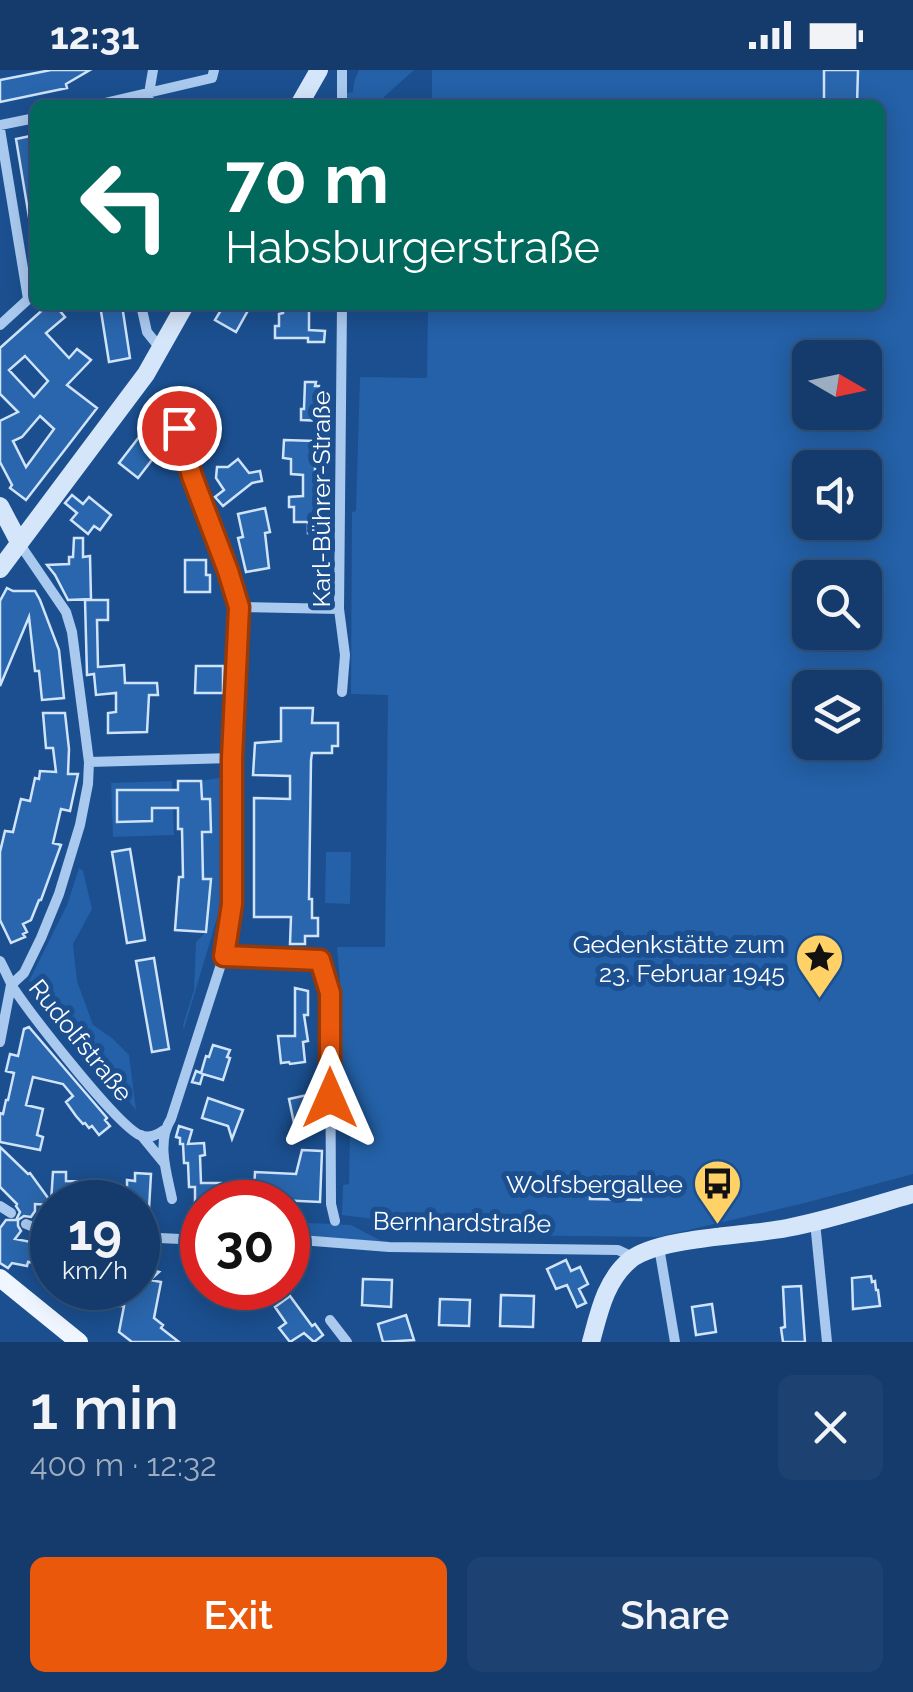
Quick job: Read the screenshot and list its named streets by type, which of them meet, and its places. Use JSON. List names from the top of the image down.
{
  "streets": {
    "street": ["Karl-Bührer-Straße", "Rudolfstraße", "Bernhardstraße"]
  },
  "places": {
    "place": ["Gedenkstätte zum 23. Februar 1945"],
    "bus stop": ["Wolfsbergallee"]
  },
  "north": "right",
  "page": {
    "status": "12:31",
    "turn": ["70 m", "Habsburgerstraße"],
    "speed": "19 km/h",
    "limit": "30",
    "heading": ["1 min", "400 m · 12:32"],
    "buttons": ["Exit", "Share"]
  }
}
